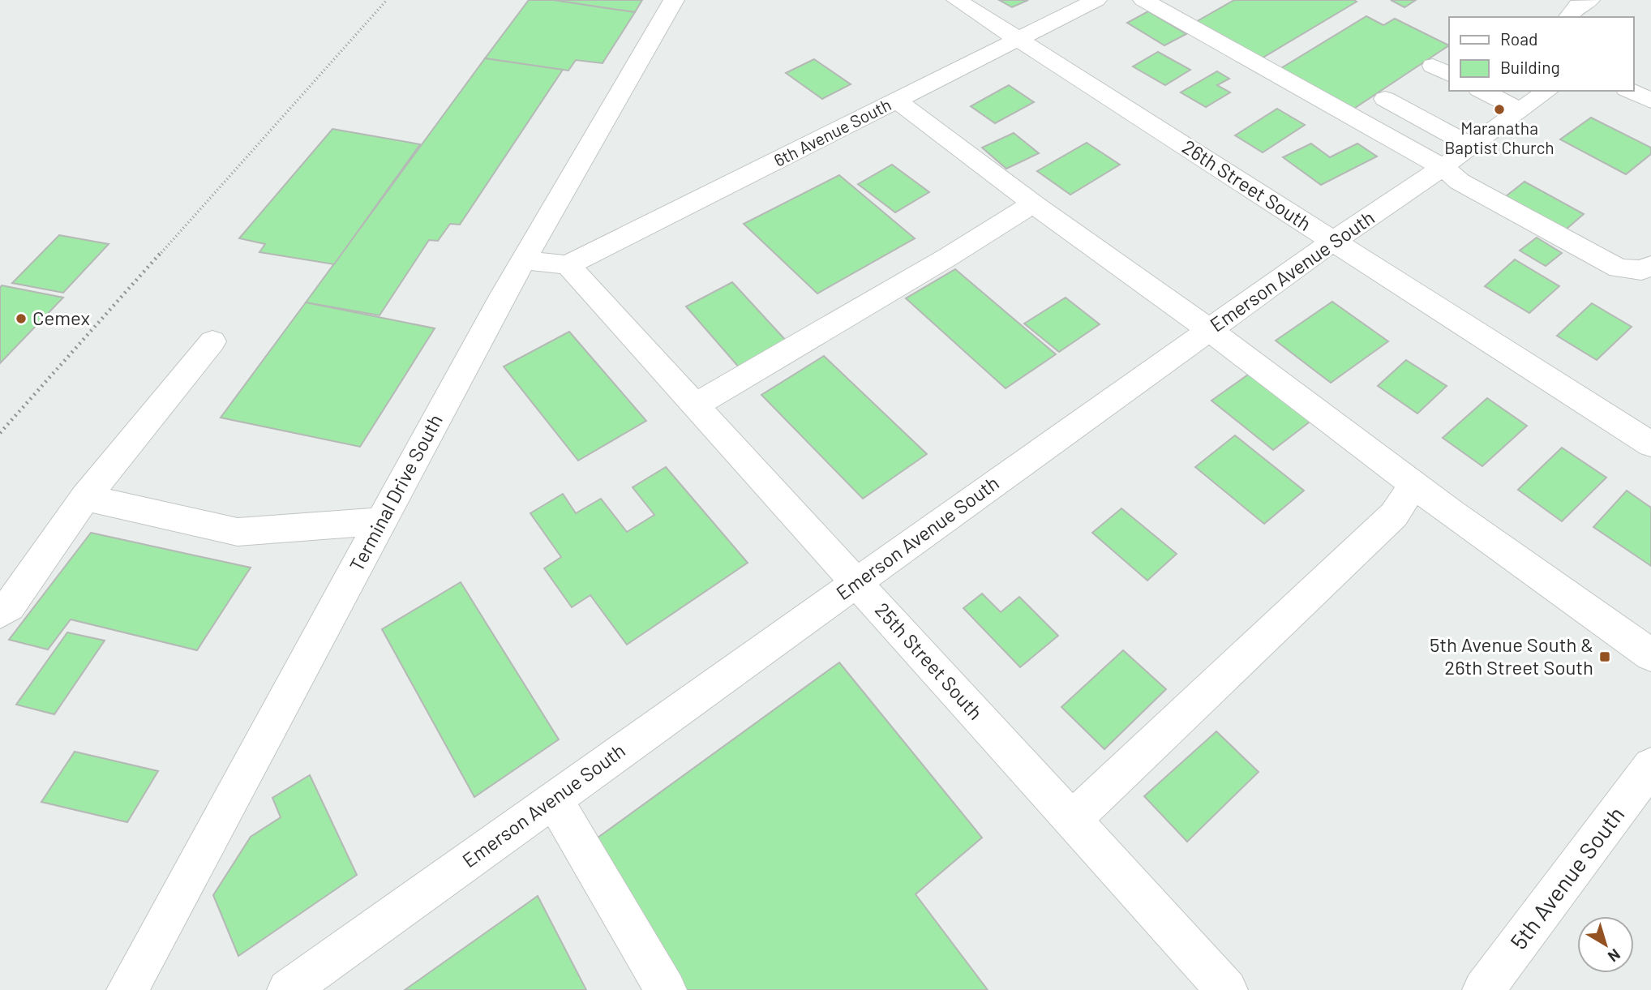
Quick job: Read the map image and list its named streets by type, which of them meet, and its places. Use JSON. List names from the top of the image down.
{
  "streets": {
    "street": [
      "6th Avenue South",
      "26th Street South",
      "Emerson Avenue South",
      "Terminal Drive South",
      "25th Street South",
      "5th Avenue South"
    ]
  },
  "crossings": [
    ["6th Avenue South", "26th Street South"],
    ["6th Avenue South", "25th Street South"],
    ["26th Street South", "Emerson Avenue South"],
    ["Emerson Avenue South", "25th Street South"]
  ],
  "places": {
    "other": ["Maranatha Baptist Church", "Cemex"],
    "transit": ["5th Avenue South & 26th Street South"]
  },
  "legend": ["Road", "Building"],
  "north": "bottom right"
}
